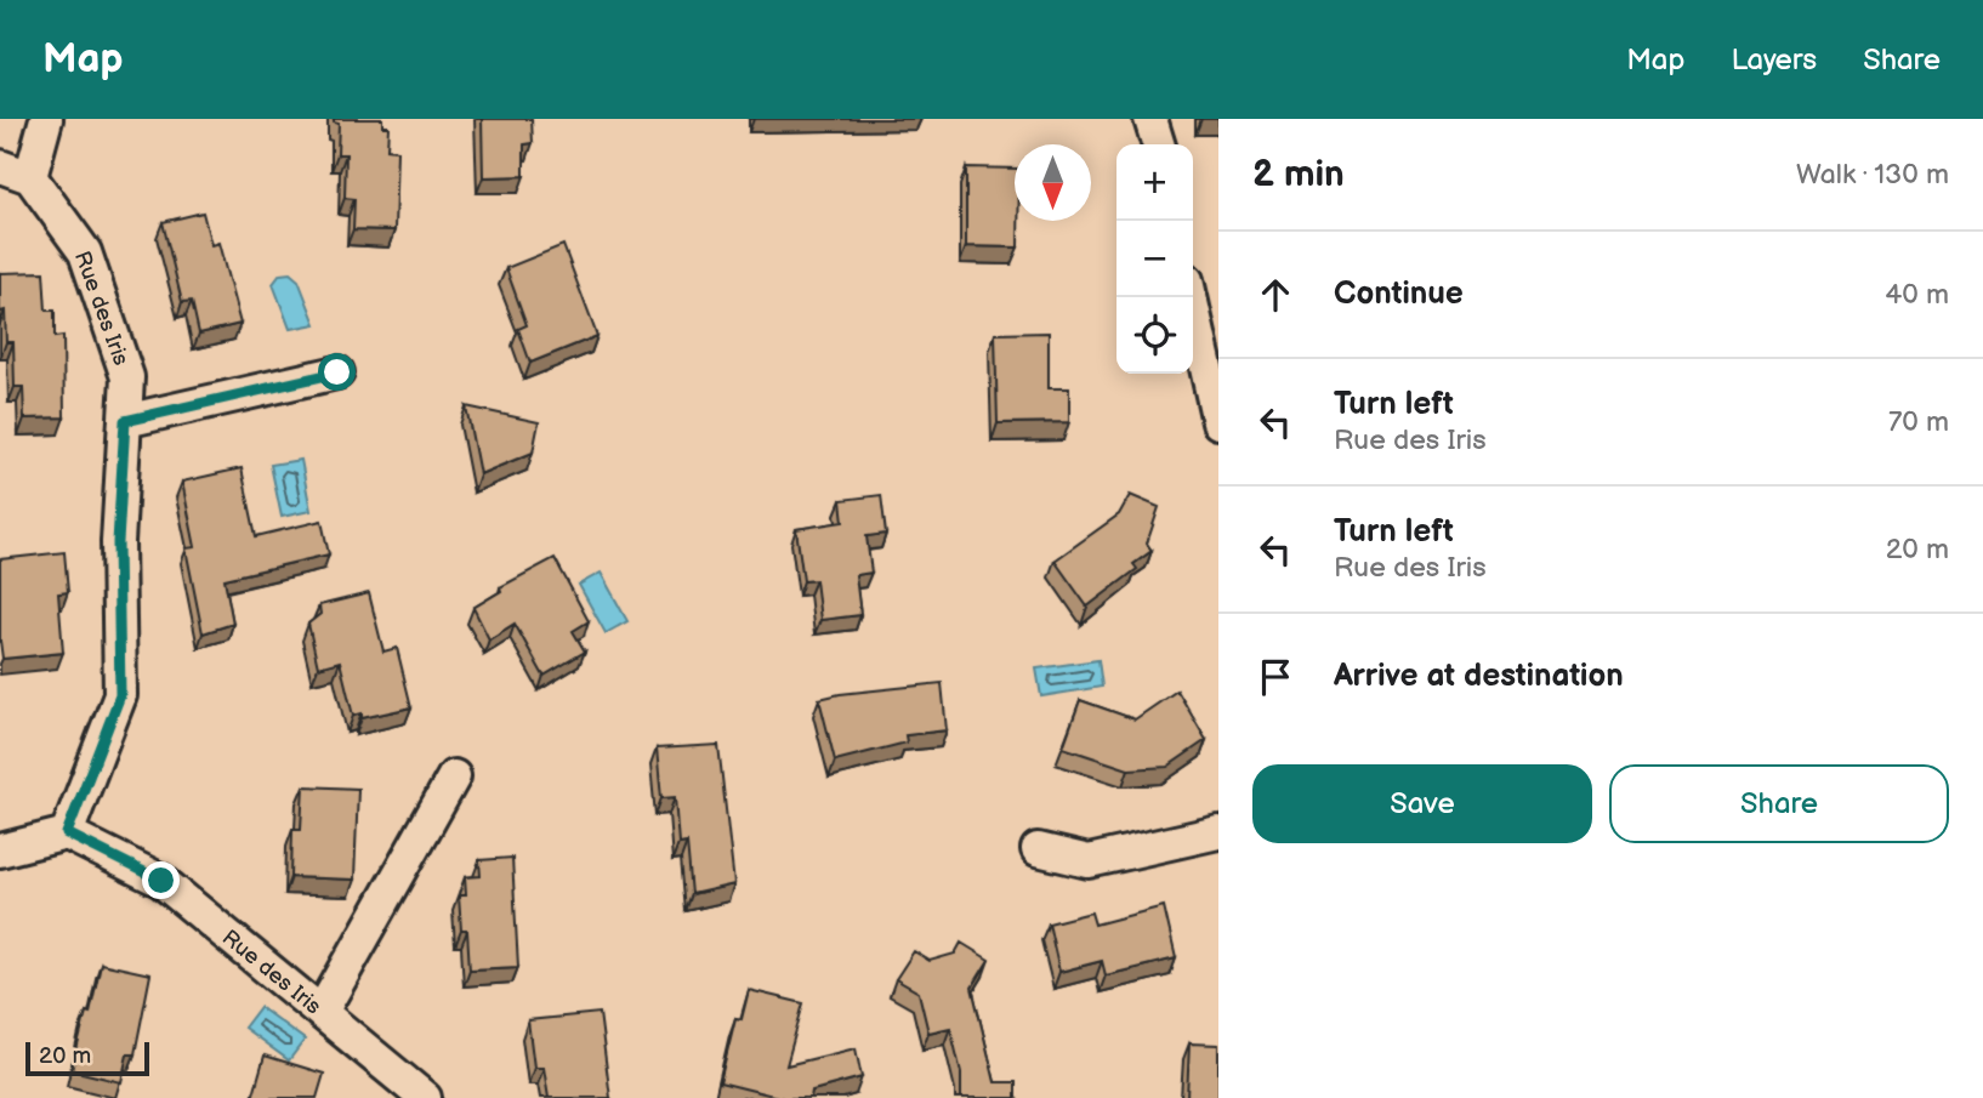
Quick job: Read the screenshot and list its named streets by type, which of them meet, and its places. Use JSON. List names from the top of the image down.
{
  "streets": {
    "street": ["Rue des Iris"]
  },
  "scale_bar": "20 m",
  "north": "bottom",
  "page": {
    "header": "Map",
    "nav": ["Map", "Layers", "Share"],
    "heading": ["2 min", "Walk · 130 m"],
    "map_buttons": ["+", "−"],
    "list": [
      ["Continue", "40 m"],
      ["Turn left", "Rue des Iris", "70 m"],
      ["Turn left", "Rue des Iris", "20 m"],
      "Arrive at destination"
    ],
    "buttons": ["Save", "Share"],
    "scale": "20 m"
  }
}
